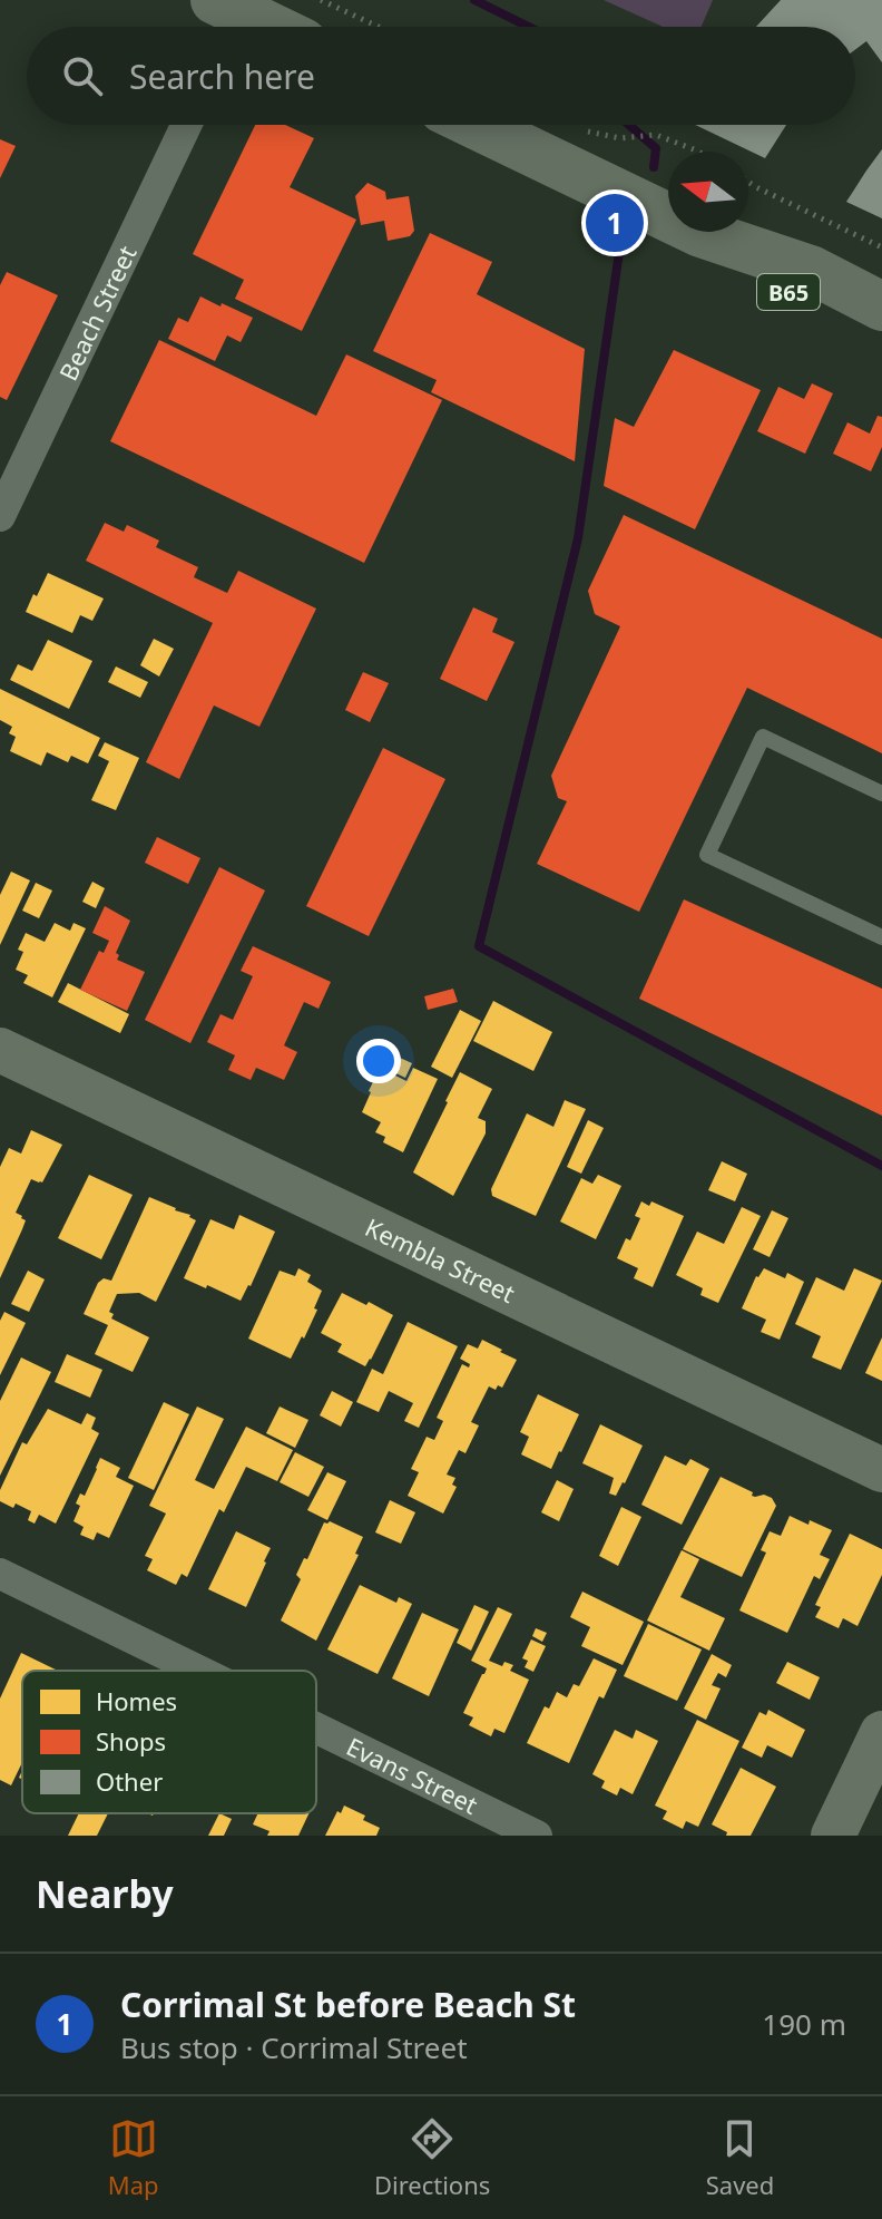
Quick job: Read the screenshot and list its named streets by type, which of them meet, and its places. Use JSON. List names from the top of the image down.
{
  "streets": {
    "main road": ["B65"],
    "street": ["Beach Street", "Kembla Street", "Evans Street"]
  },
  "legend": ["Homes", "Shops", "Other"],
  "north": "left",
  "page": {
    "search": "Search here",
    "pins": "1",
    "heading": "Nearby",
    "list": [
      {
        "mark": "1",
        "name": "Corrimal St before Beach St",
        "note": "Bus stop · Corrimal Street",
        "value": "190 m"
      }
    ],
    "nav": ["Map", "Directions", "Saved"]
  }
}
